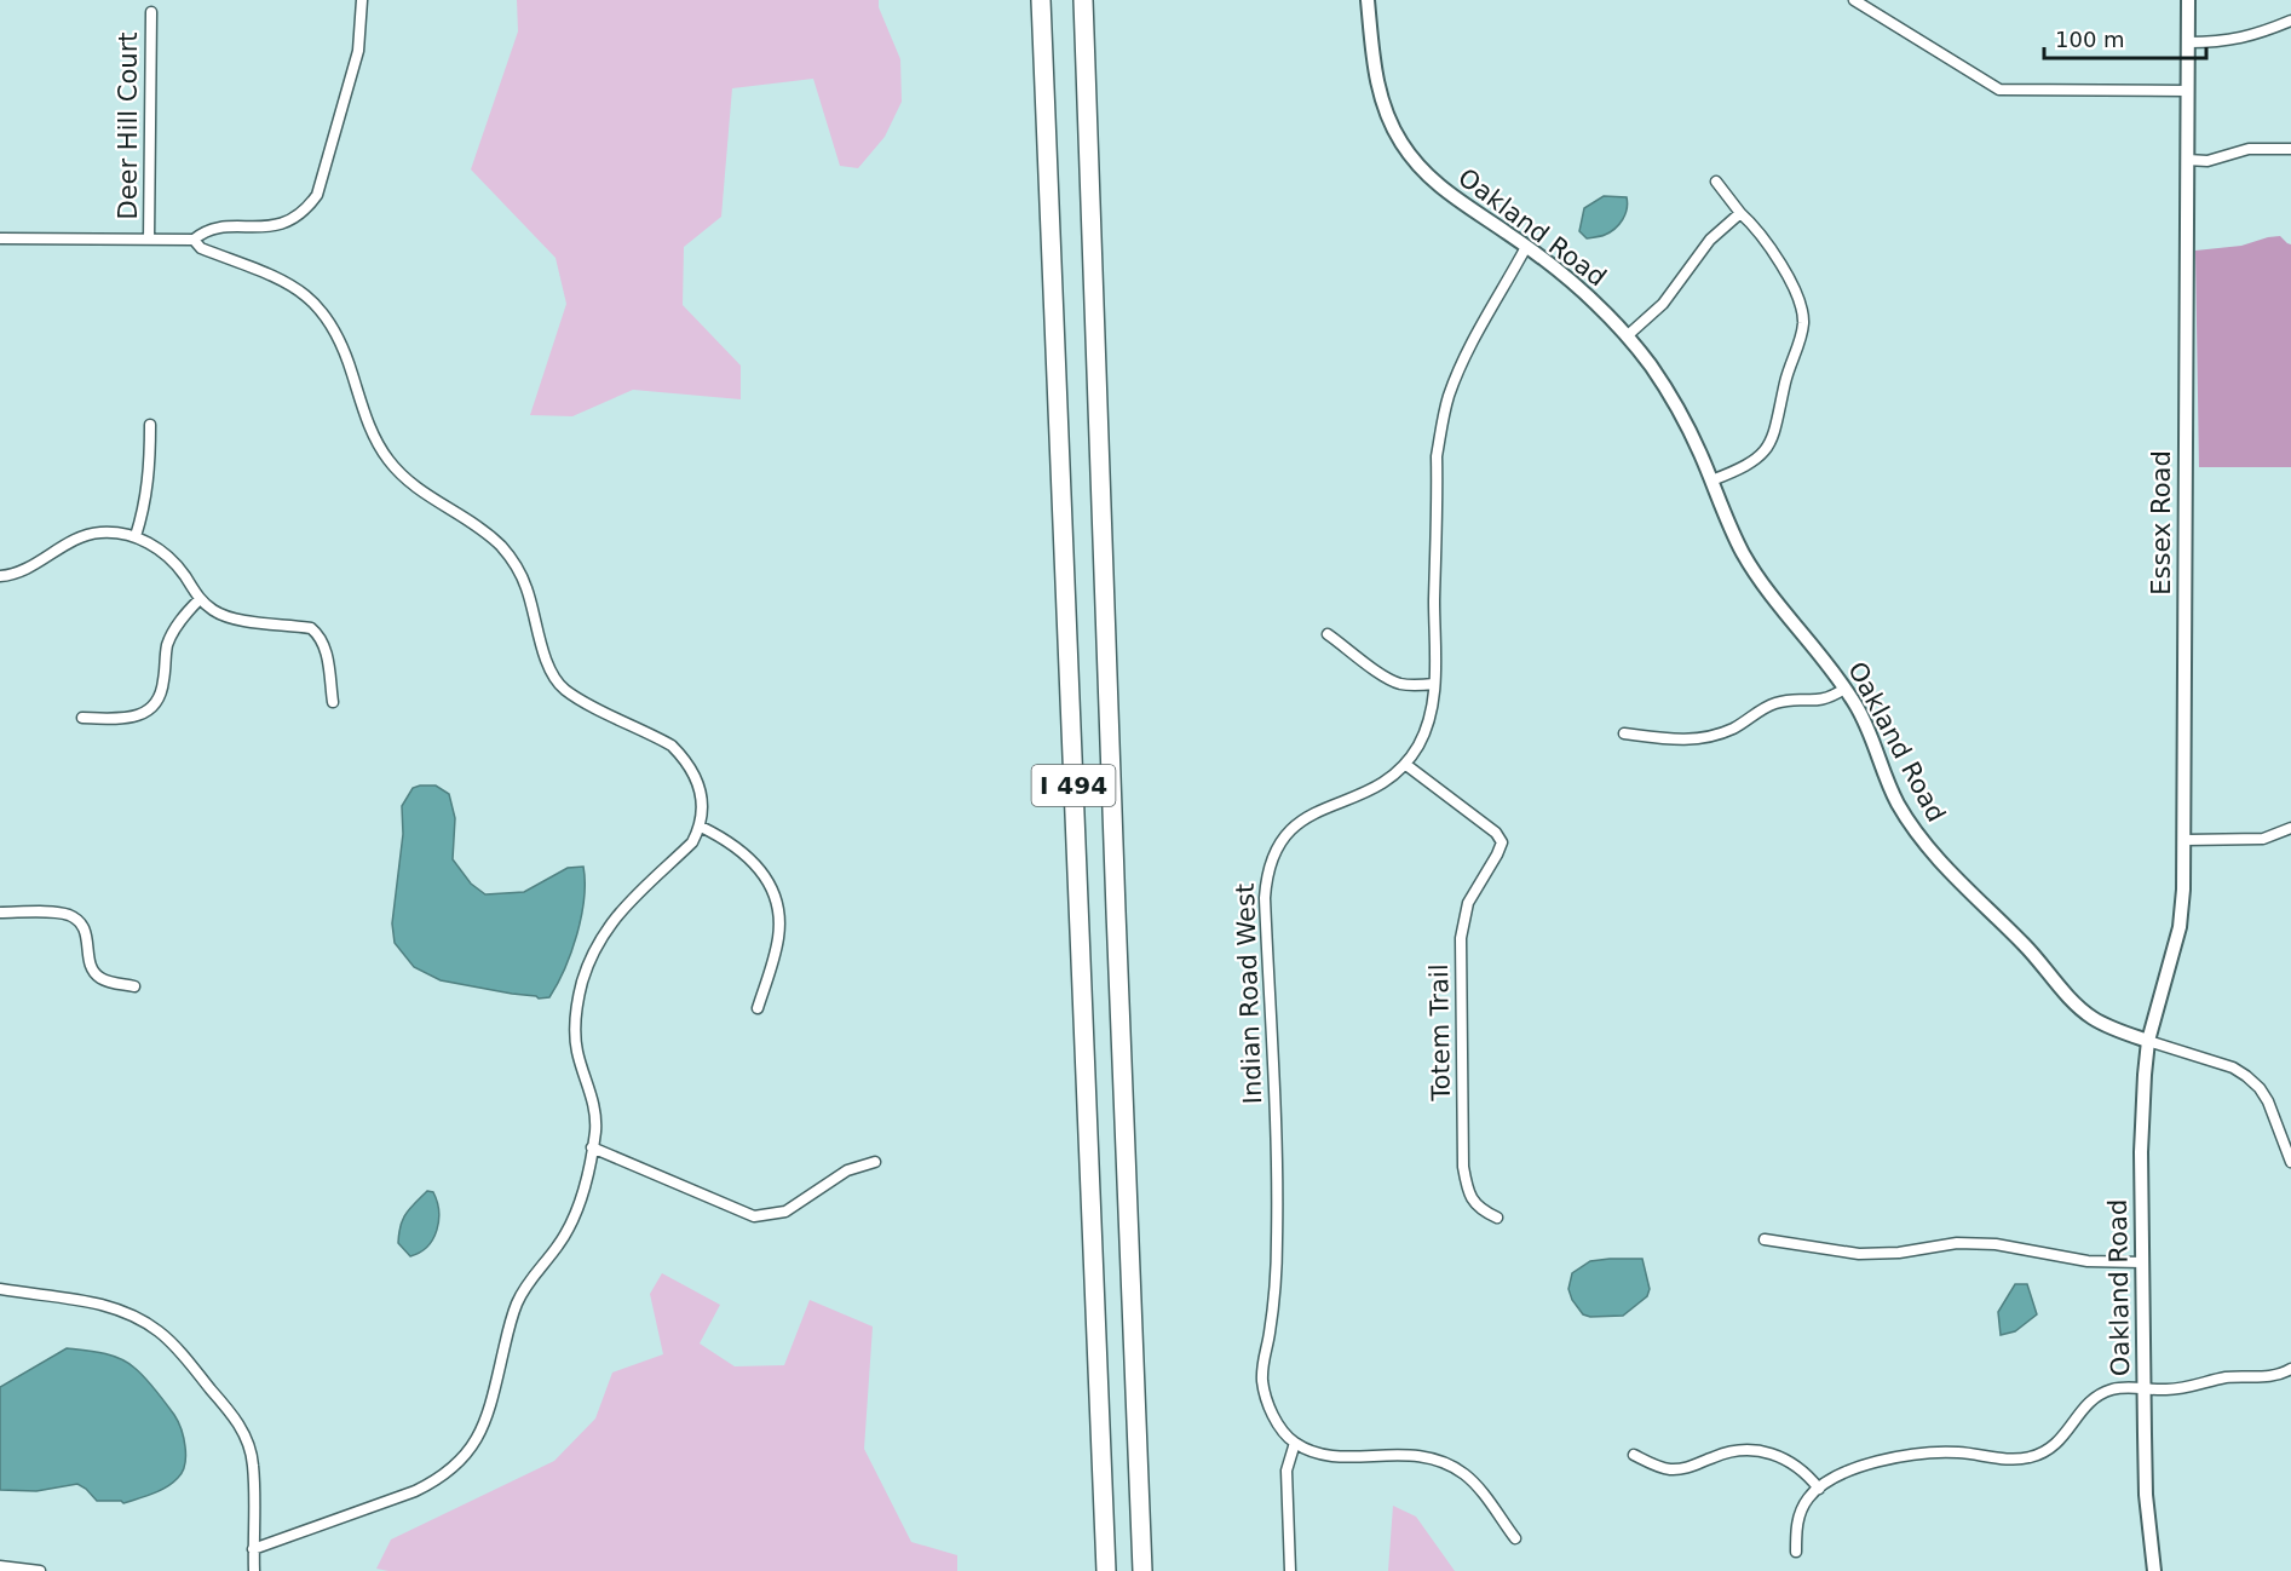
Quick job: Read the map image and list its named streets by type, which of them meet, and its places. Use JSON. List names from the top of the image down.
{
  "streets": {
    "highway": ["I 494"],
    "street": [
      "Deer Hill Court",
      "Oakland Road",
      "Essex Road",
      "Indian Road West",
      "Totem Trail"
    ]
  },
  "crossings": [
    ["Oakland Road", "Essex Road"],
    ["Oakland Road", "Indian Road West"],
    ["Indian Road West", "Totem Trail"]
  ],
  "scale_bar": "100 m"
}
